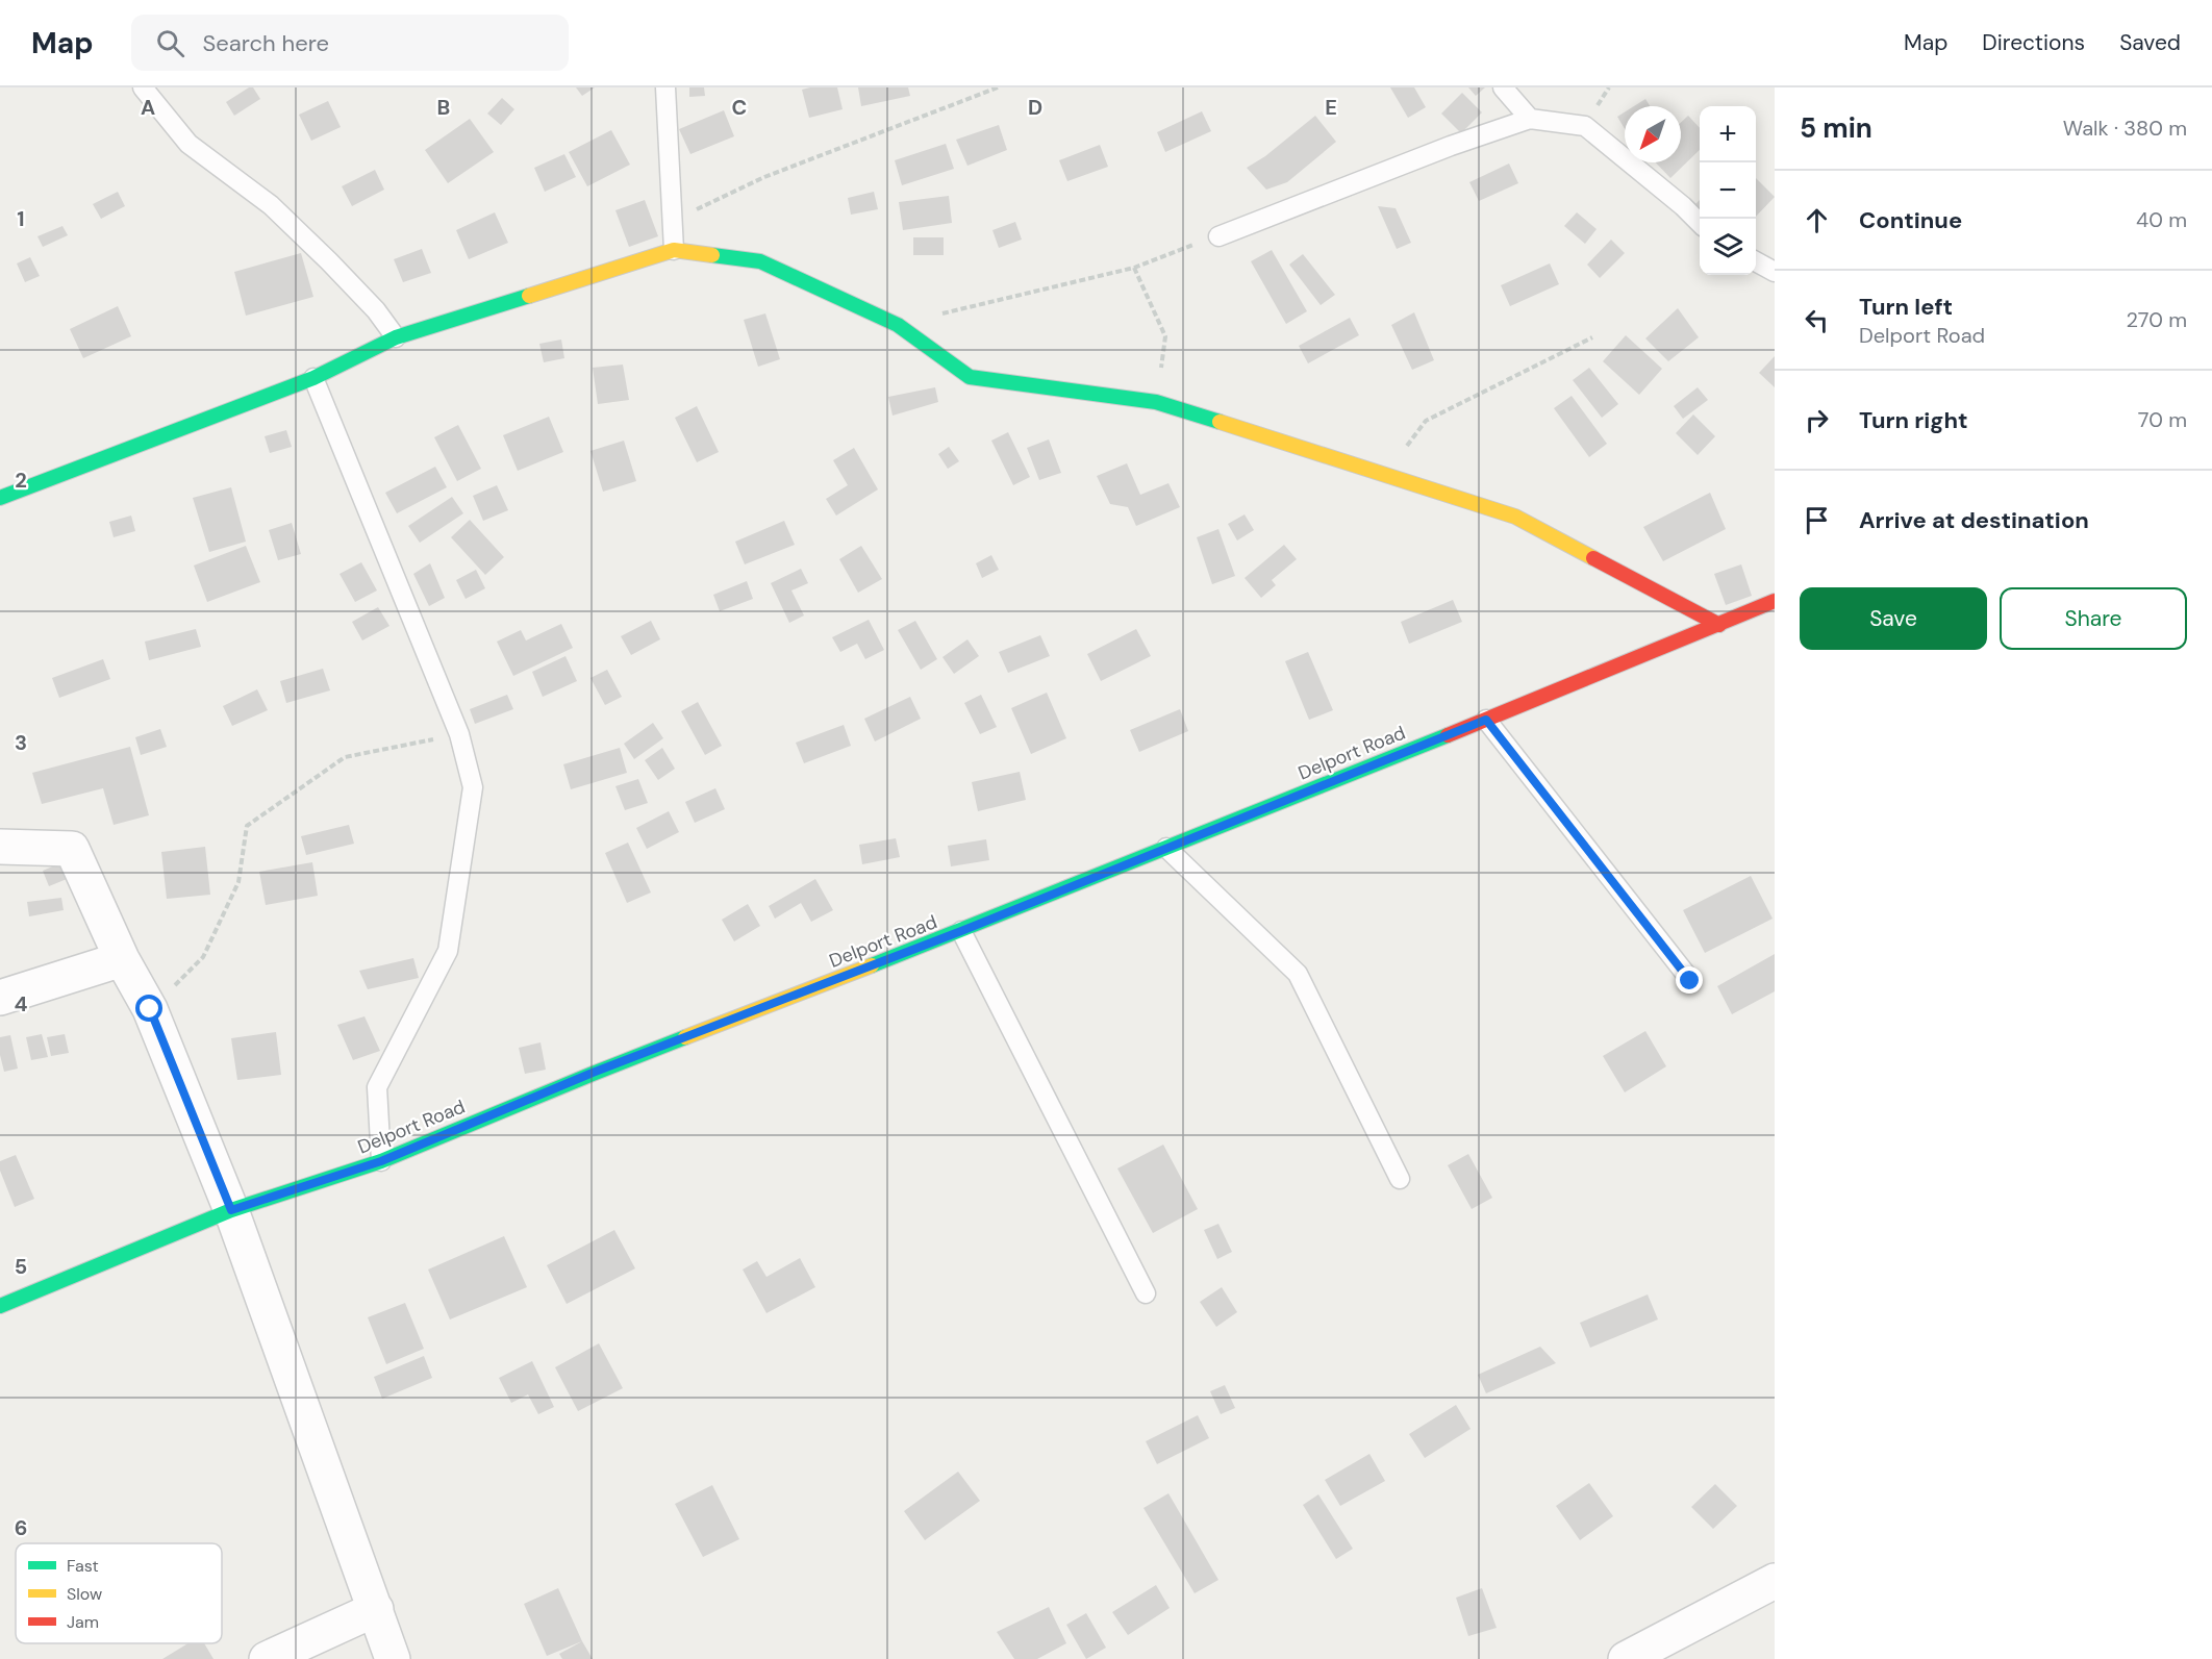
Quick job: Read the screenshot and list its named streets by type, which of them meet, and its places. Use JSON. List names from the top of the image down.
{
  "streets": {
    "street": ["Delport Road"]
  },
  "legend": ["Fast", "Slow", "Jam"],
  "north": "bottom left",
  "page": {
    "header": "Map",
    "search": "Search here",
    "nav": ["Map", "Directions", "Saved"],
    "heading": ["5 min", "Walk · 380 m"],
    "map_buttons": ["+", "−"],
    "list": [
      ["Continue", "40 m"],
      ["Turn left", "Delport Road", "270 m"],
      ["Turn right", "70 m"],
      "Arrive at destination"
    ],
    "buttons": ["Save", "Share"]
  },
  "grid": {
    "columns": [
      "A",
      "B",
      "C",
      "D",
      "E"
    ],
    "rows": [
      "1",
      "2",
      "3",
      "4",
      "5",
      "6"
    ]
  }
}
